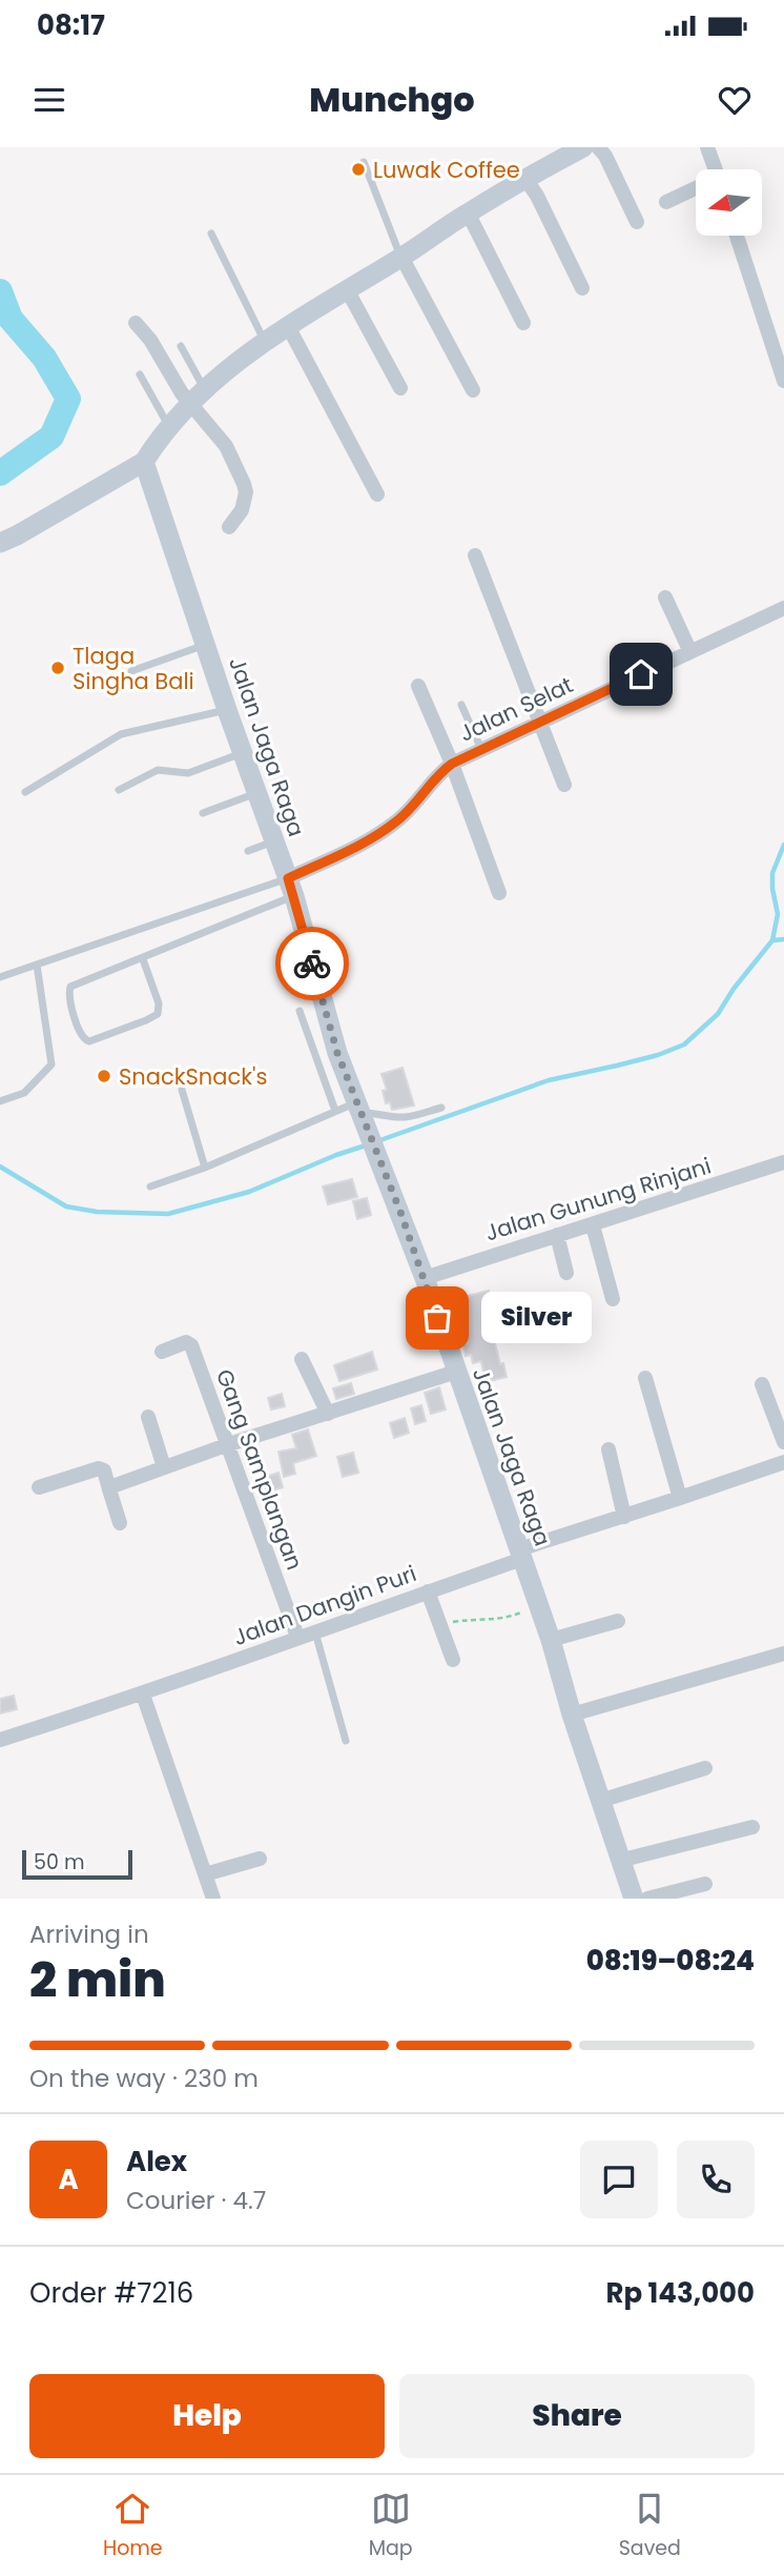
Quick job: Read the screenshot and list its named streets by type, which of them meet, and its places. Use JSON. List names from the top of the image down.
{
  "streets": {
    "street": [
      "Jalan Selat",
      "Jalan Jaga Raga",
      "Jalan Gunung Rinjani",
      "Gang Samplangan",
      "Jalan Dangin Puri"
    ]
  },
  "crossings": [
    ["Jalan Selat", "Jalan Jaga Raga"],
    ["Jalan Jaga Raga", "Jalan Gunung Rinjani"],
    ["Jalan Jaga Raga", "Jalan Dangin Puri"],
    ["Gang Samplangan", "Jalan Dangin Puri"]
  ],
  "places": [
    "Luwak Coffee",
    "Tlaga Singha Bali",
    "SnackSnack's",
    "Silver"
  ],
  "scale_bar": "50 m",
  "north": "left",
  "page": {
    "status": "08:17",
    "header": "Munchgo",
    "bubble": "Silver",
    "scale": "50 m",
    "heading": ["2 min", "Arriving in", "08:19–08:24"],
    "panel": [
      "Alex",
      "Courier · 4.7",
      "Order #7216",
      "Rp 143,000"
    ],
    "bar": "On the way · 230 m",
    "round": "A",
    "buttons": ["Help", "Share"],
    "tabs": ["Home", "Map", "Saved"]
  }
}
